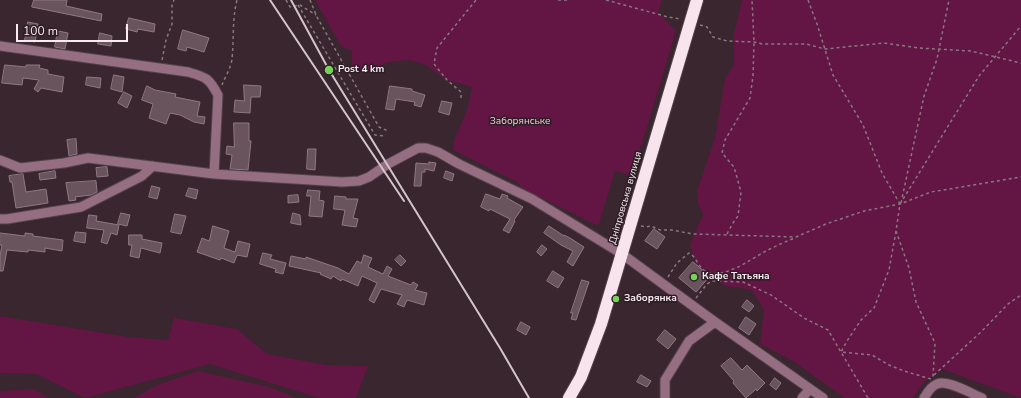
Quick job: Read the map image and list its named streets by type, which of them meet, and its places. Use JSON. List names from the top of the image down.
{
  "streets": {
    "highway": ["Дніпровська вулиця"]
  },
  "parks": ["Заборянське"],
  "places": ["Post 4 km", "Кафе Татьяна", "Заборянка"],
  "scale_bar": "100 m"
}
